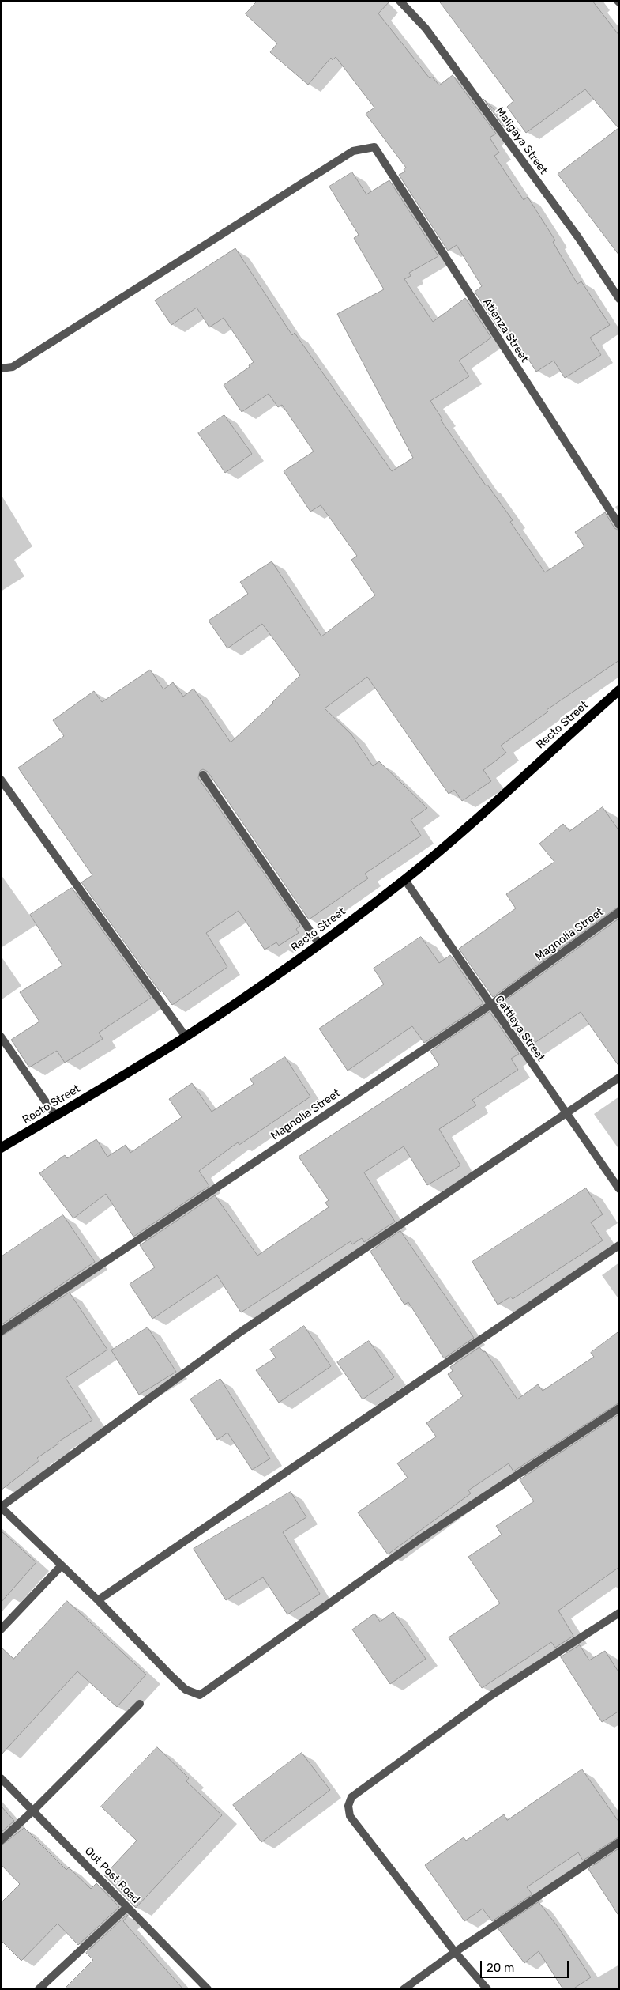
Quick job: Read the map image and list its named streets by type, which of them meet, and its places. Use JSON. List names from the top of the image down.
{
  "streets": {
    "main road": ["Recto Street"],
    "street": [
      "Maligaya Street",
      "Atienza Street",
      "Magnolia Street",
      "Cattleya Street",
      "Out Post Road"
    ]
  },
  "crossings": [
    ["Recto Street", "Cattleya Street"],
    ["Magnolia Street", "Cattleya Street"]
  ],
  "scale_bar": "20 m"
}
